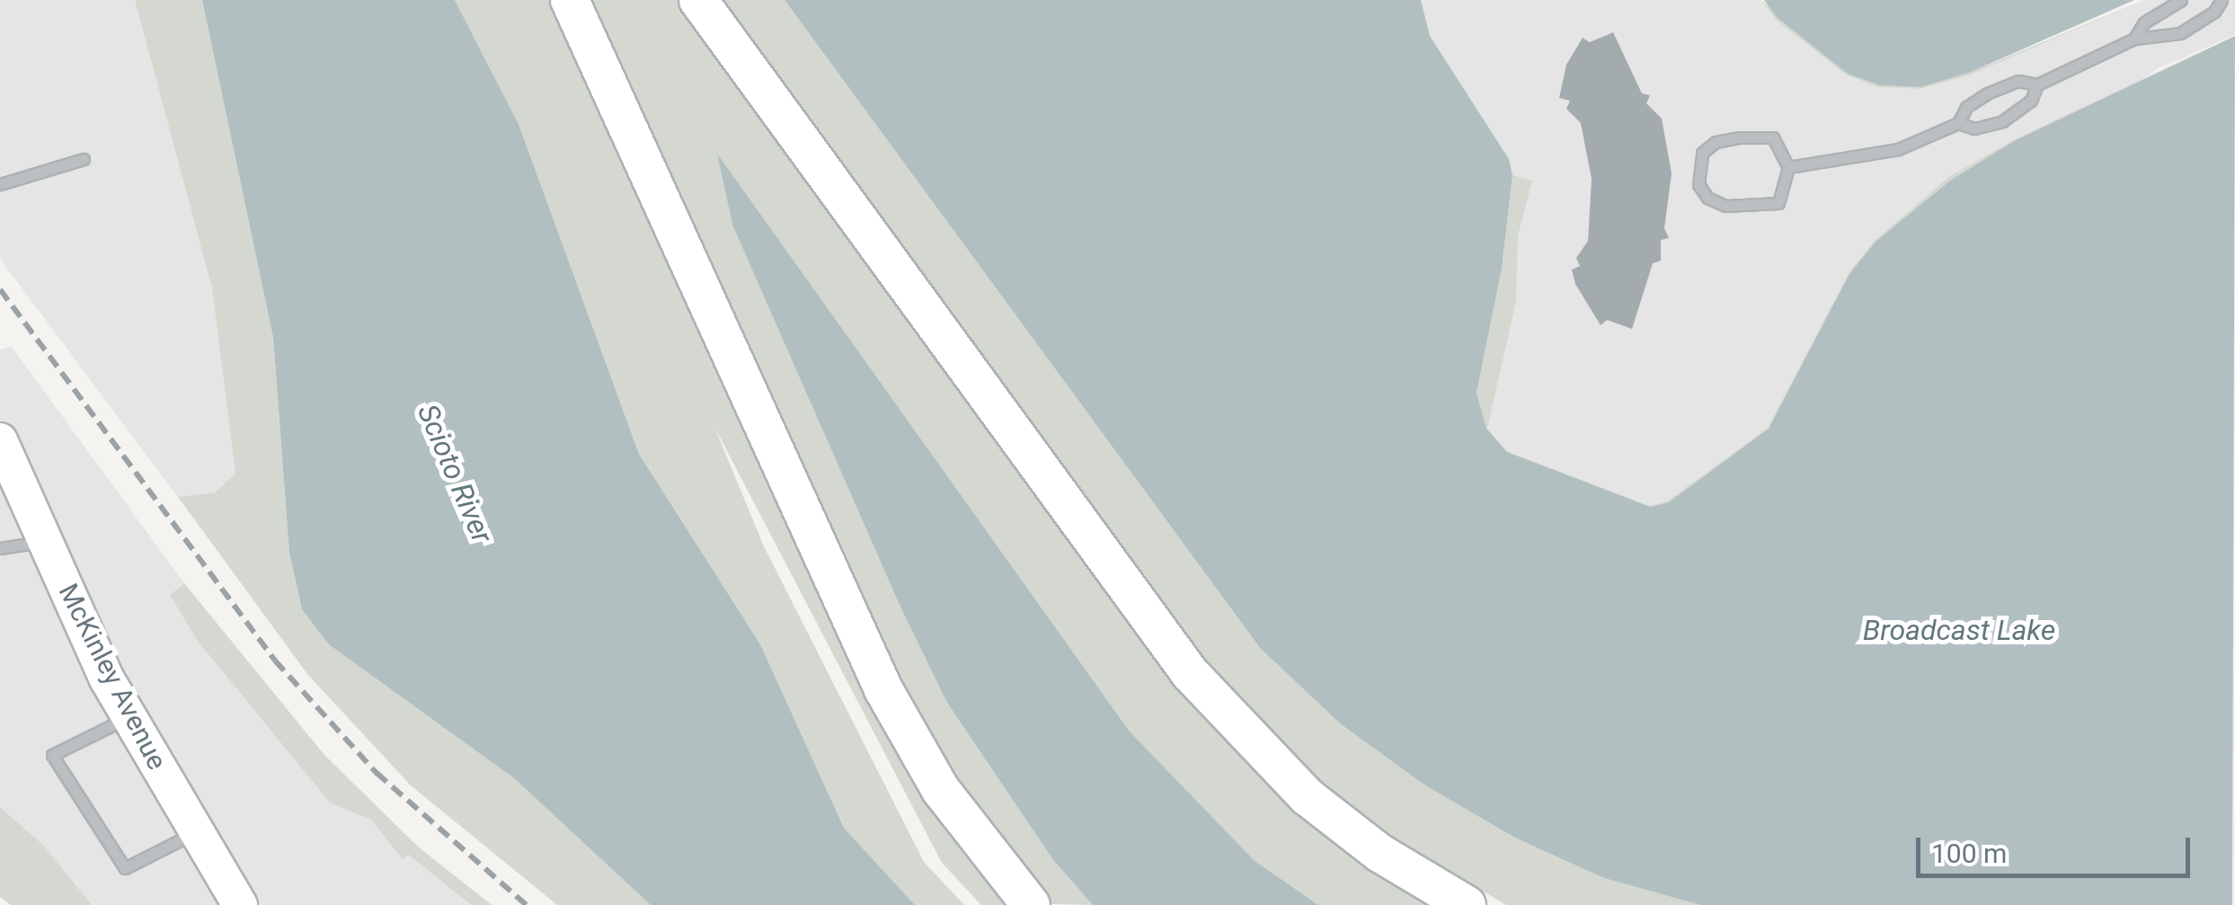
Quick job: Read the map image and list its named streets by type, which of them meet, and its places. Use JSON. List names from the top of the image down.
{
  "streets": {
    "main road": ["McKinley Avenue"]
  },
  "water": ["Scioto River", "Broadcast Lake"],
  "scale_bar": "100 m"
}
